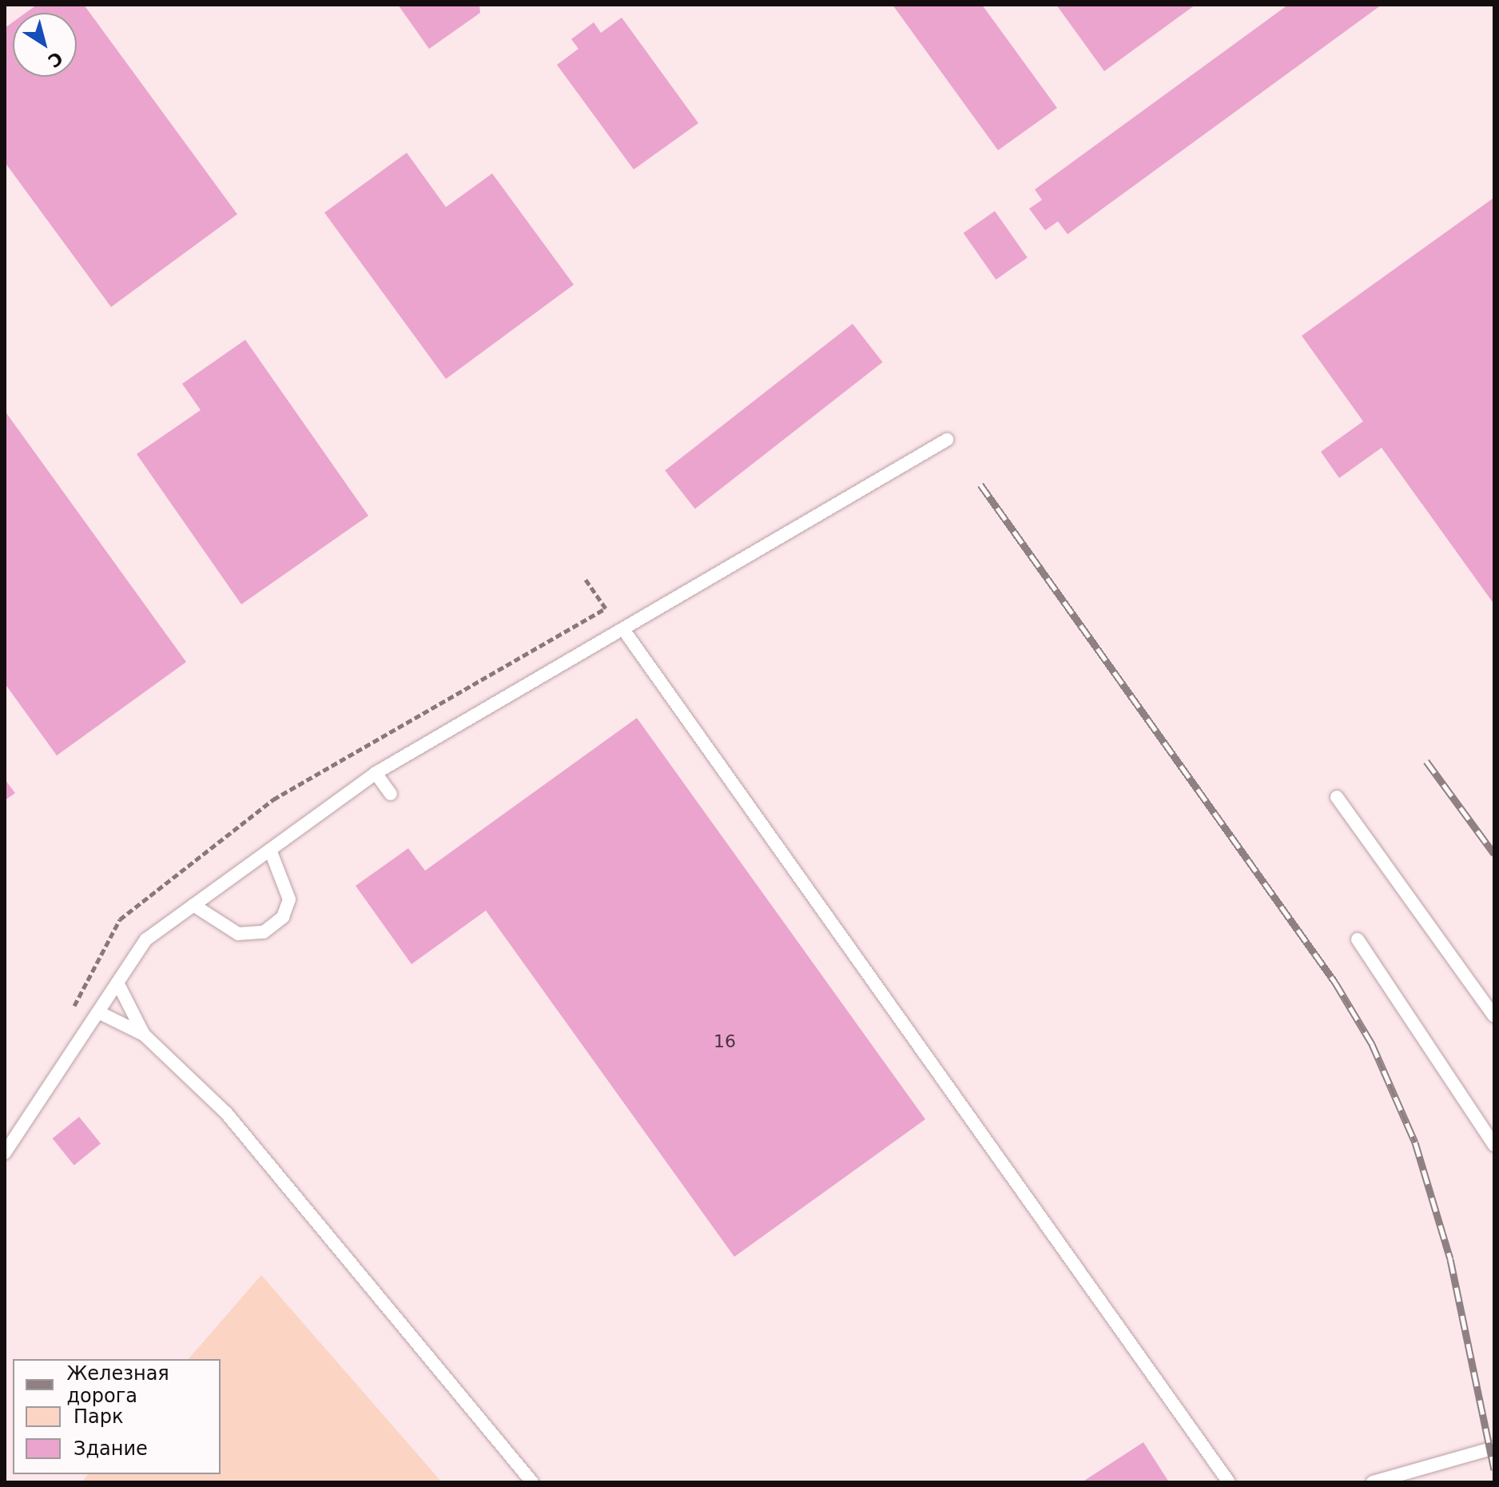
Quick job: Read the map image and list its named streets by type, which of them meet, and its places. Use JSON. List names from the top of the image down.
{
  "house_numbers": ["16"],
  "legend": ["Железная дорога", "Парк", "Здание"],
  "north": "bottom right"
}
